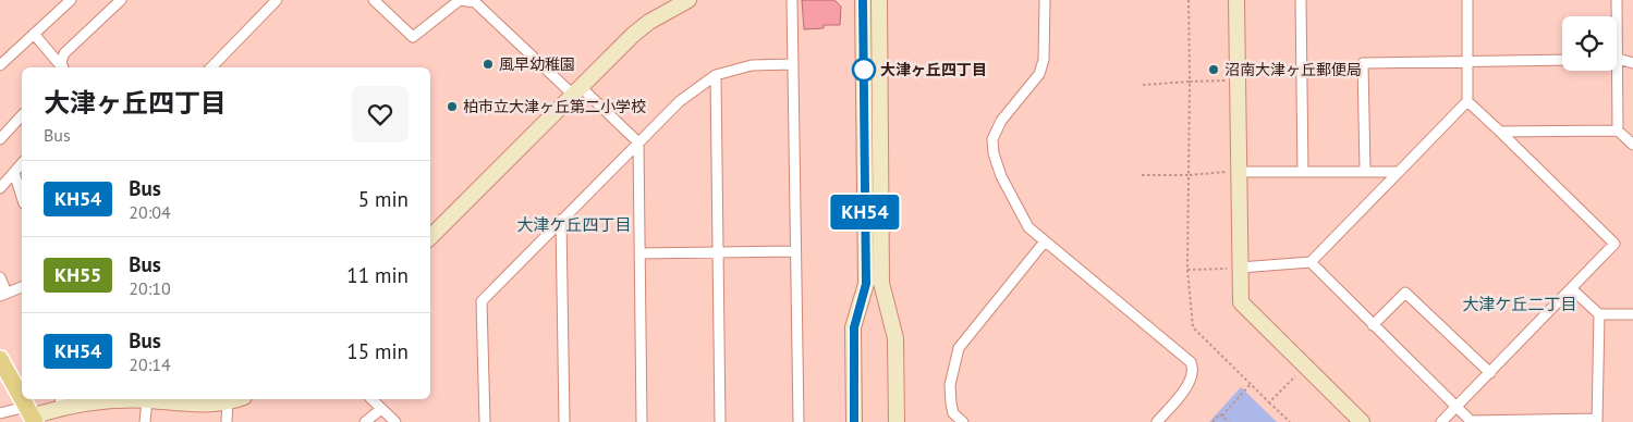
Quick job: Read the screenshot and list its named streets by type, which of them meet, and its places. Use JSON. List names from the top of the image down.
{
  "districts": ["大津ケ丘四丁目", "大津ケ丘二丁目"],
  "places": [
    "風早幼稚園",
    "大津ヶ丘四丁目",
    "沼南大津ヶ丘郵便局",
    "柏市立大津ヶ丘第二小学校"
  ],
  "lines": ["bus line KH54"],
  "page": {
    "on_map": "KH54",
    "heading": ["大津ヶ丘四丁目", "Bus"],
    "list": [
      {
        "mark": "KH54",
        "name": "Bus",
        "note": "20:04",
        "value": "5 min"
      },
      {
        "mark": "KH55",
        "name": "Bus",
        "note": "20:10",
        "value": "11 min"
      },
      {
        "mark": "KH54",
        "name": "Bus",
        "note": "20:14",
        "value": "15 min"
      }
    ]
  }
}
